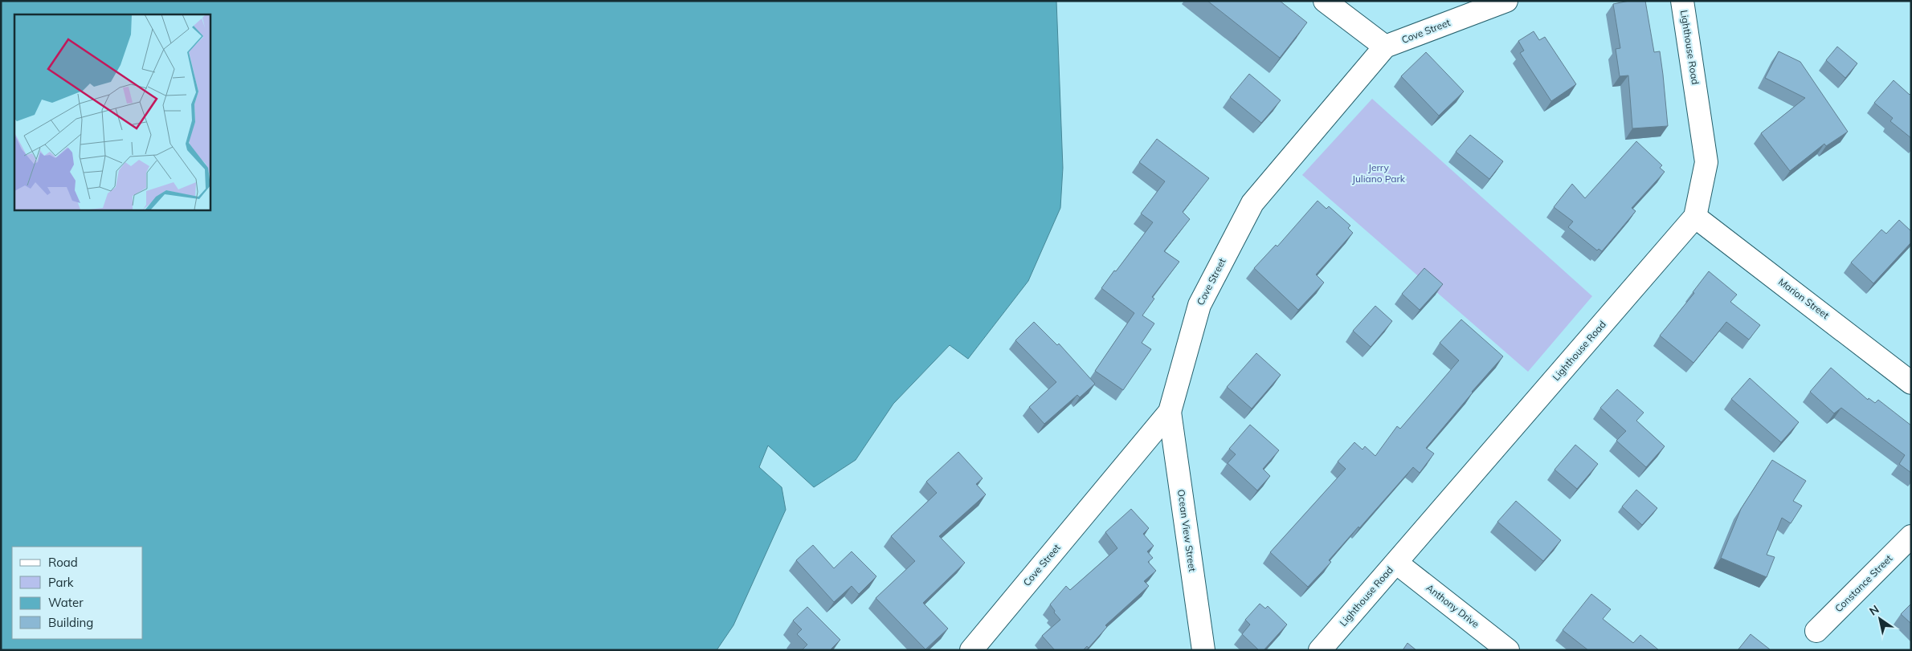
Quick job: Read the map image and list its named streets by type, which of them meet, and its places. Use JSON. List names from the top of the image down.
{
  "streets": {
    "street": [
      "Cove Street",
      "Lighthouse Road",
      "Marion Street",
      "Ocean View Street",
      "Constance Street",
      "Anthony Drive"
    ]
  },
  "crossings": [
    ["Cove Street", "Ocean View Street"],
    ["Lighthouse Road", "Marion Street"],
    ["Lighthouse Road", "Anthony Drive"]
  ],
  "parks": ["Jerry Juliano Park"],
  "legend": [
    "Road",
    "Park",
    "Water",
    "Building"
  ],
  "north": "top left"
}
